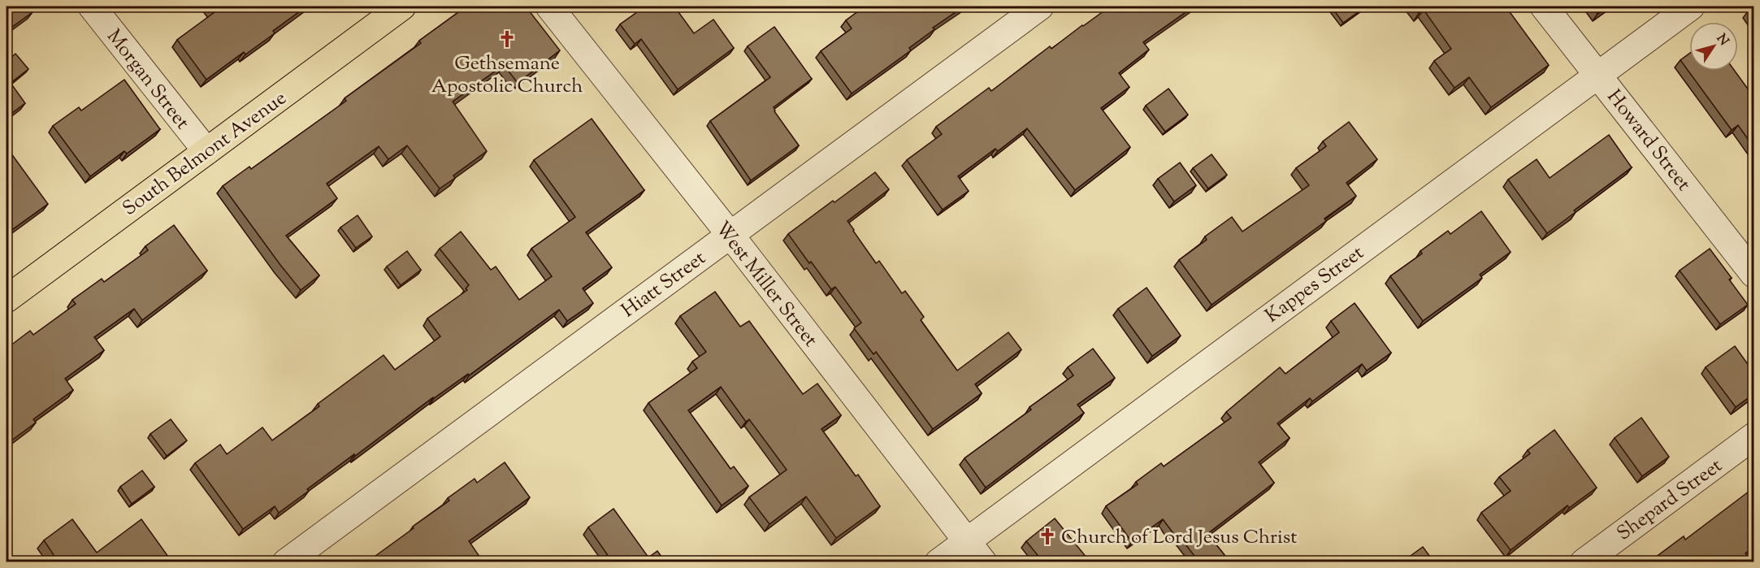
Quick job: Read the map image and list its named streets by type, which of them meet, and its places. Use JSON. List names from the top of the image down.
{
  "streets": {
    "main road": ["South Belmont Avenue"],
    "street": [
      "Morgan Street",
      "Howard Street",
      "Hiatt Street",
      "West Miller Street",
      "Kappes Street",
      "Shepard Street"
    ]
  },
  "crossings": [
    ["Morgan Street", "South Belmont Avenue"],
    ["Howard Street", "Kappes Street"],
    ["Hiatt Street", "West Miller Street"],
    ["West Miller Street", "Kappes Street"]
  ],
  "places": {
    "church": ["Gethsemane Apostolic Church", "Church of Lord Jesus Christ"]
  },
  "north": "top right"
}
